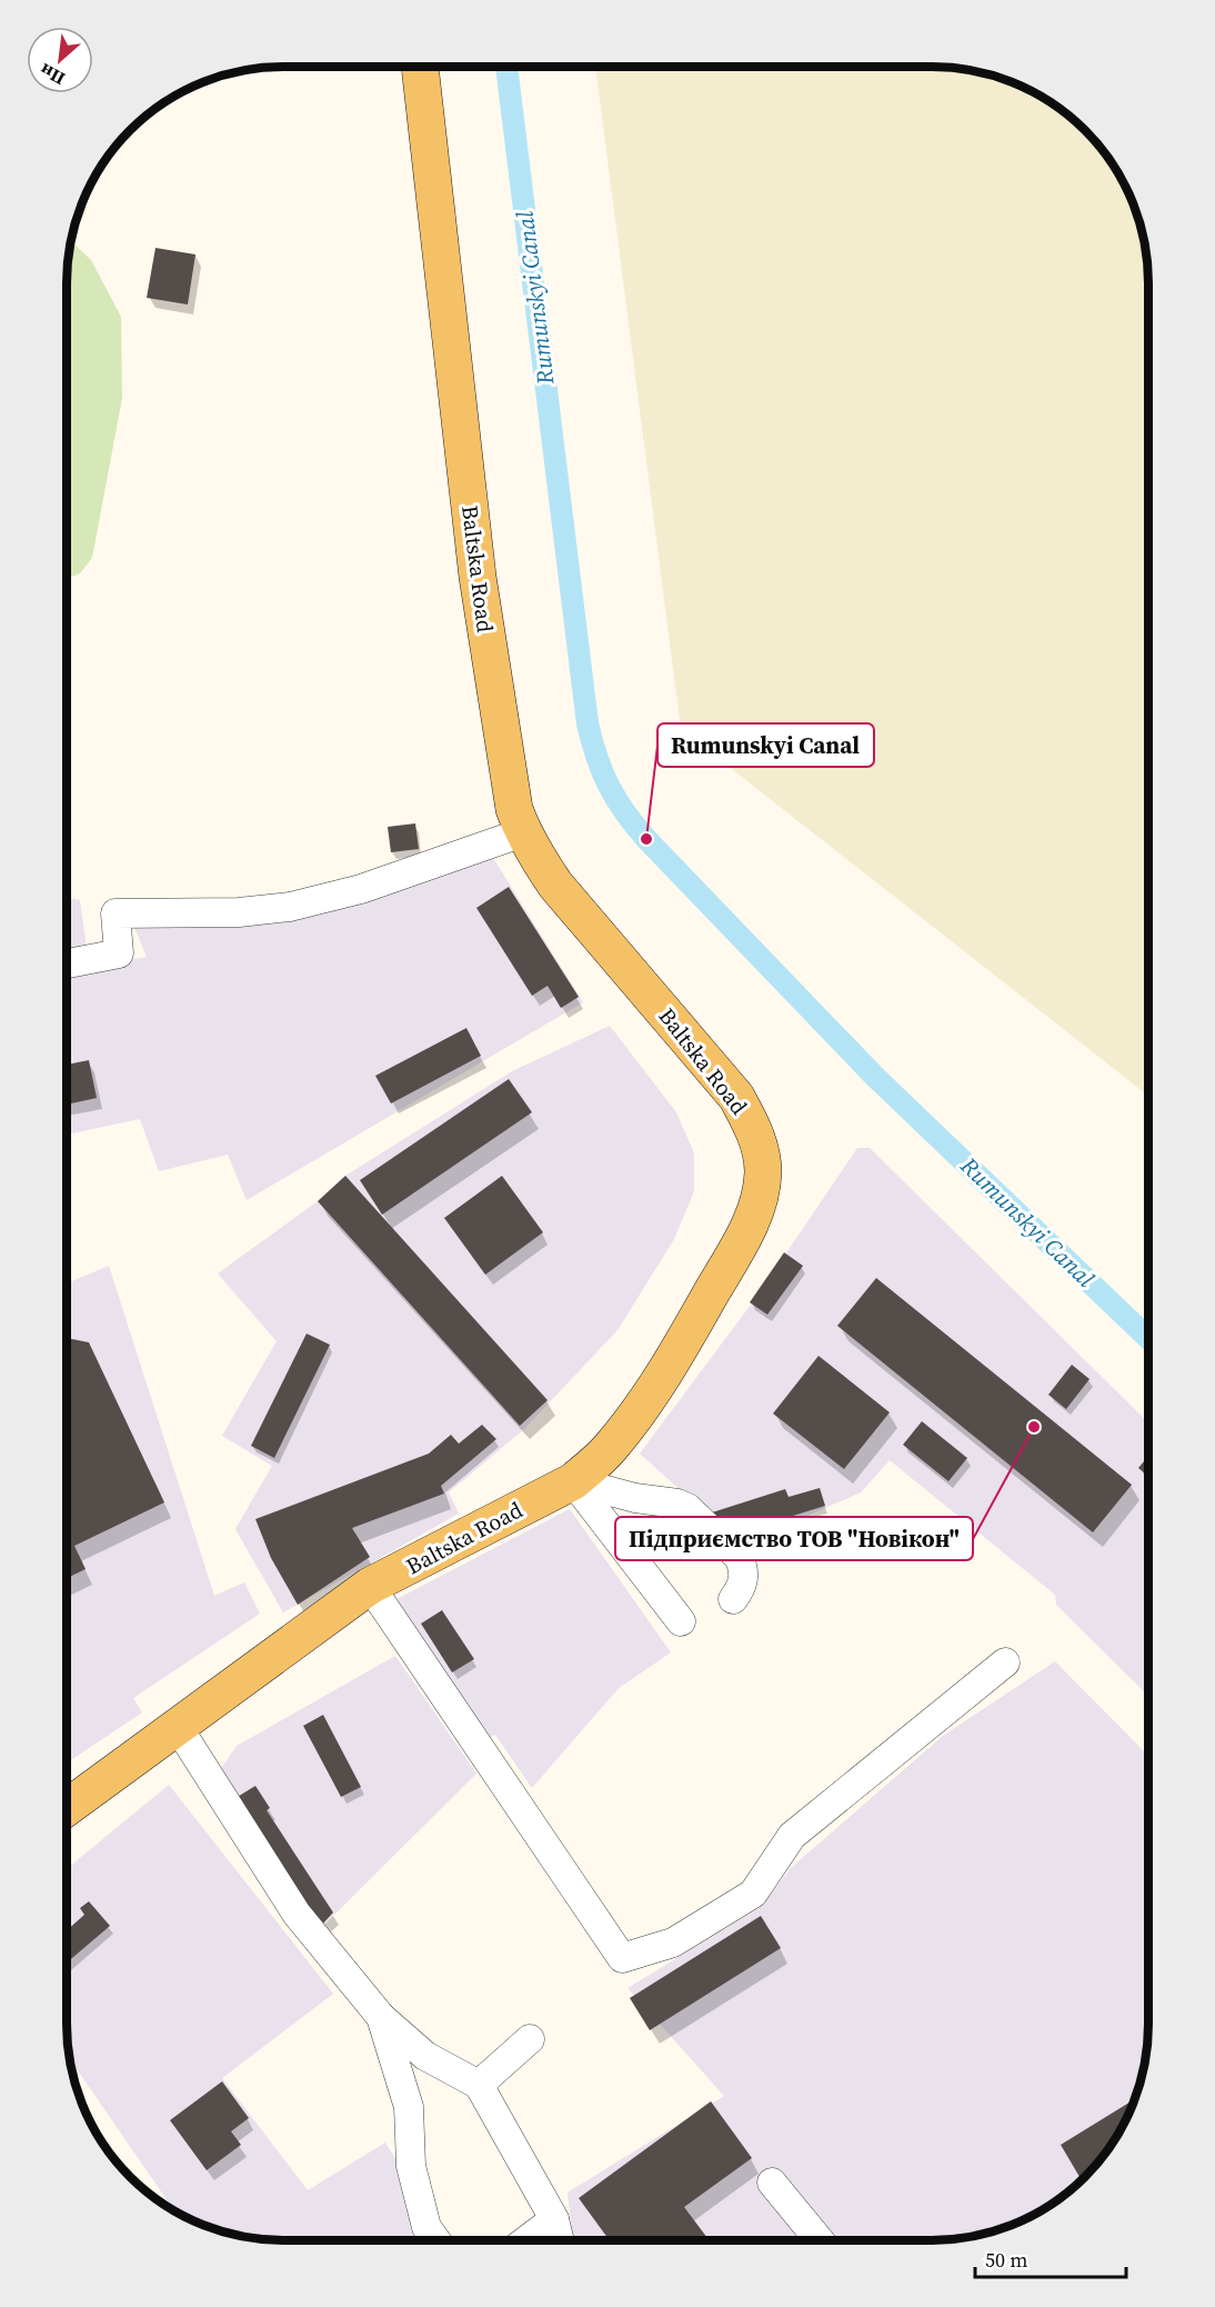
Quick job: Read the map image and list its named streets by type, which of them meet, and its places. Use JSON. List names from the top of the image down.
{
  "streets": {
    "main road": ["Baltska Road"]
  },
  "water": ["Rumunskyi Canal"],
  "places": ["Rumunskyi Canal", "Підприємство ТОВ \"Новікон\""],
  "scale_bar": "50 m",
  "north": "bottom left"
}
